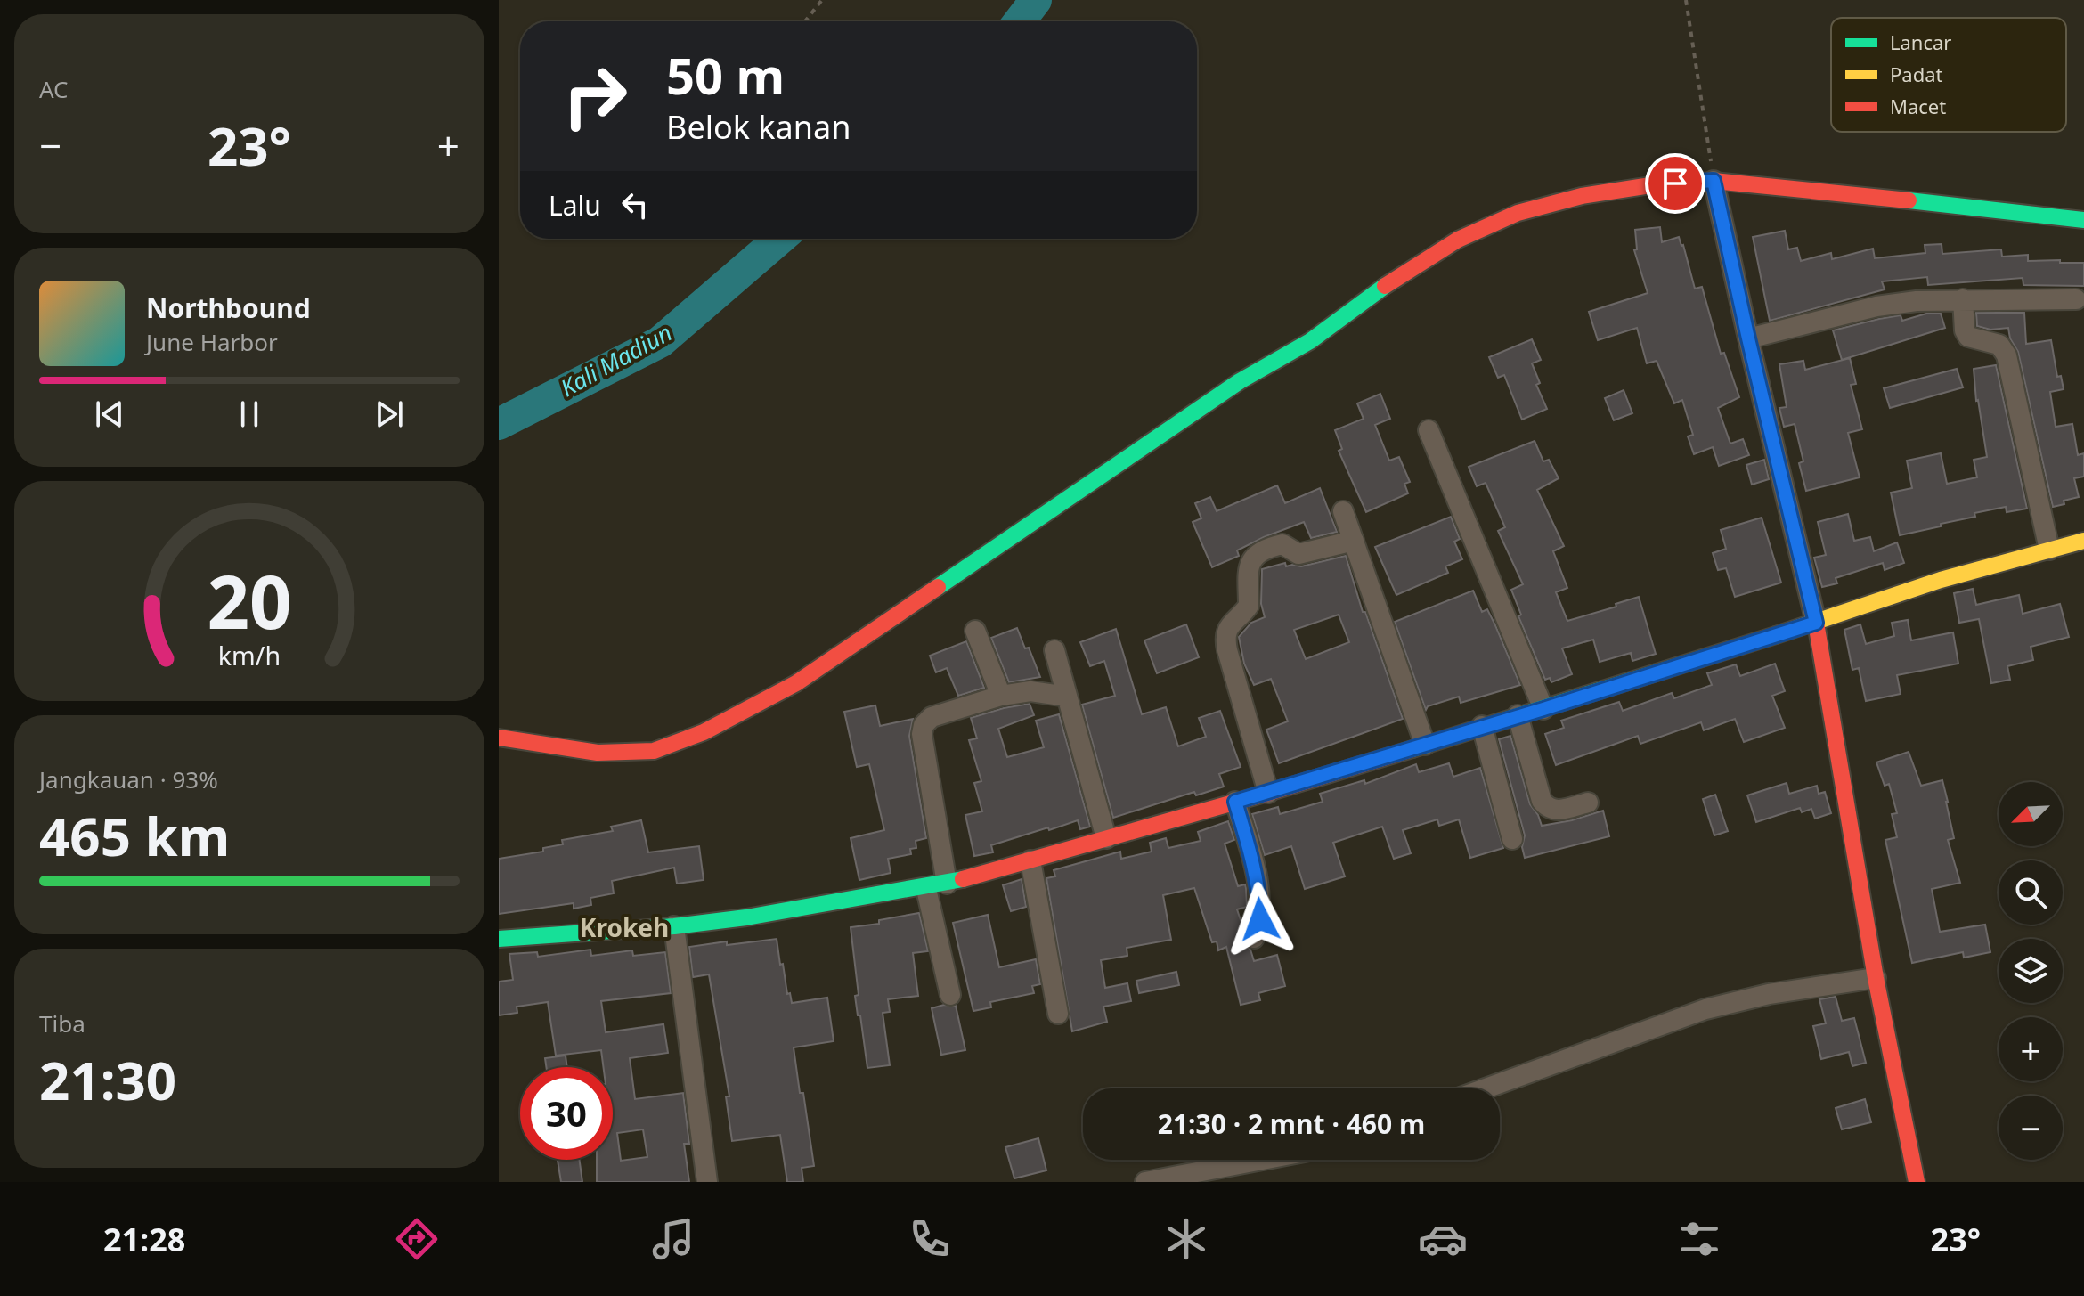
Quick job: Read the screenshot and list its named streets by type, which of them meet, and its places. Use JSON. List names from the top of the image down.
{
  "districts": ["Krokeh"],
  "water": ["Kali Madiun"],
  "legend": ["Lancar", "Padat", "Macet"],
  "north": "bottom left",
  "page": {
    "tile": [
      "AC",
      ["Jangkauan · 93%", "465 km"],
      ["Tiba", "21:30"]
    ],
    "turn": ["50 m", "Belok kanan"],
    "heat": ["−", "23°", "+"],
    "then": "Lalu",
    "song": ["Northbound", "June Harbor"],
    "map_buttons": ["+", "−"],
    "limit": "30",
    "trip": "21:30 · 2 mnt · 460 m",
    "tabs": ["21:28", "23°"],
    "gauge": ["20", "km/h"]
  }
}
